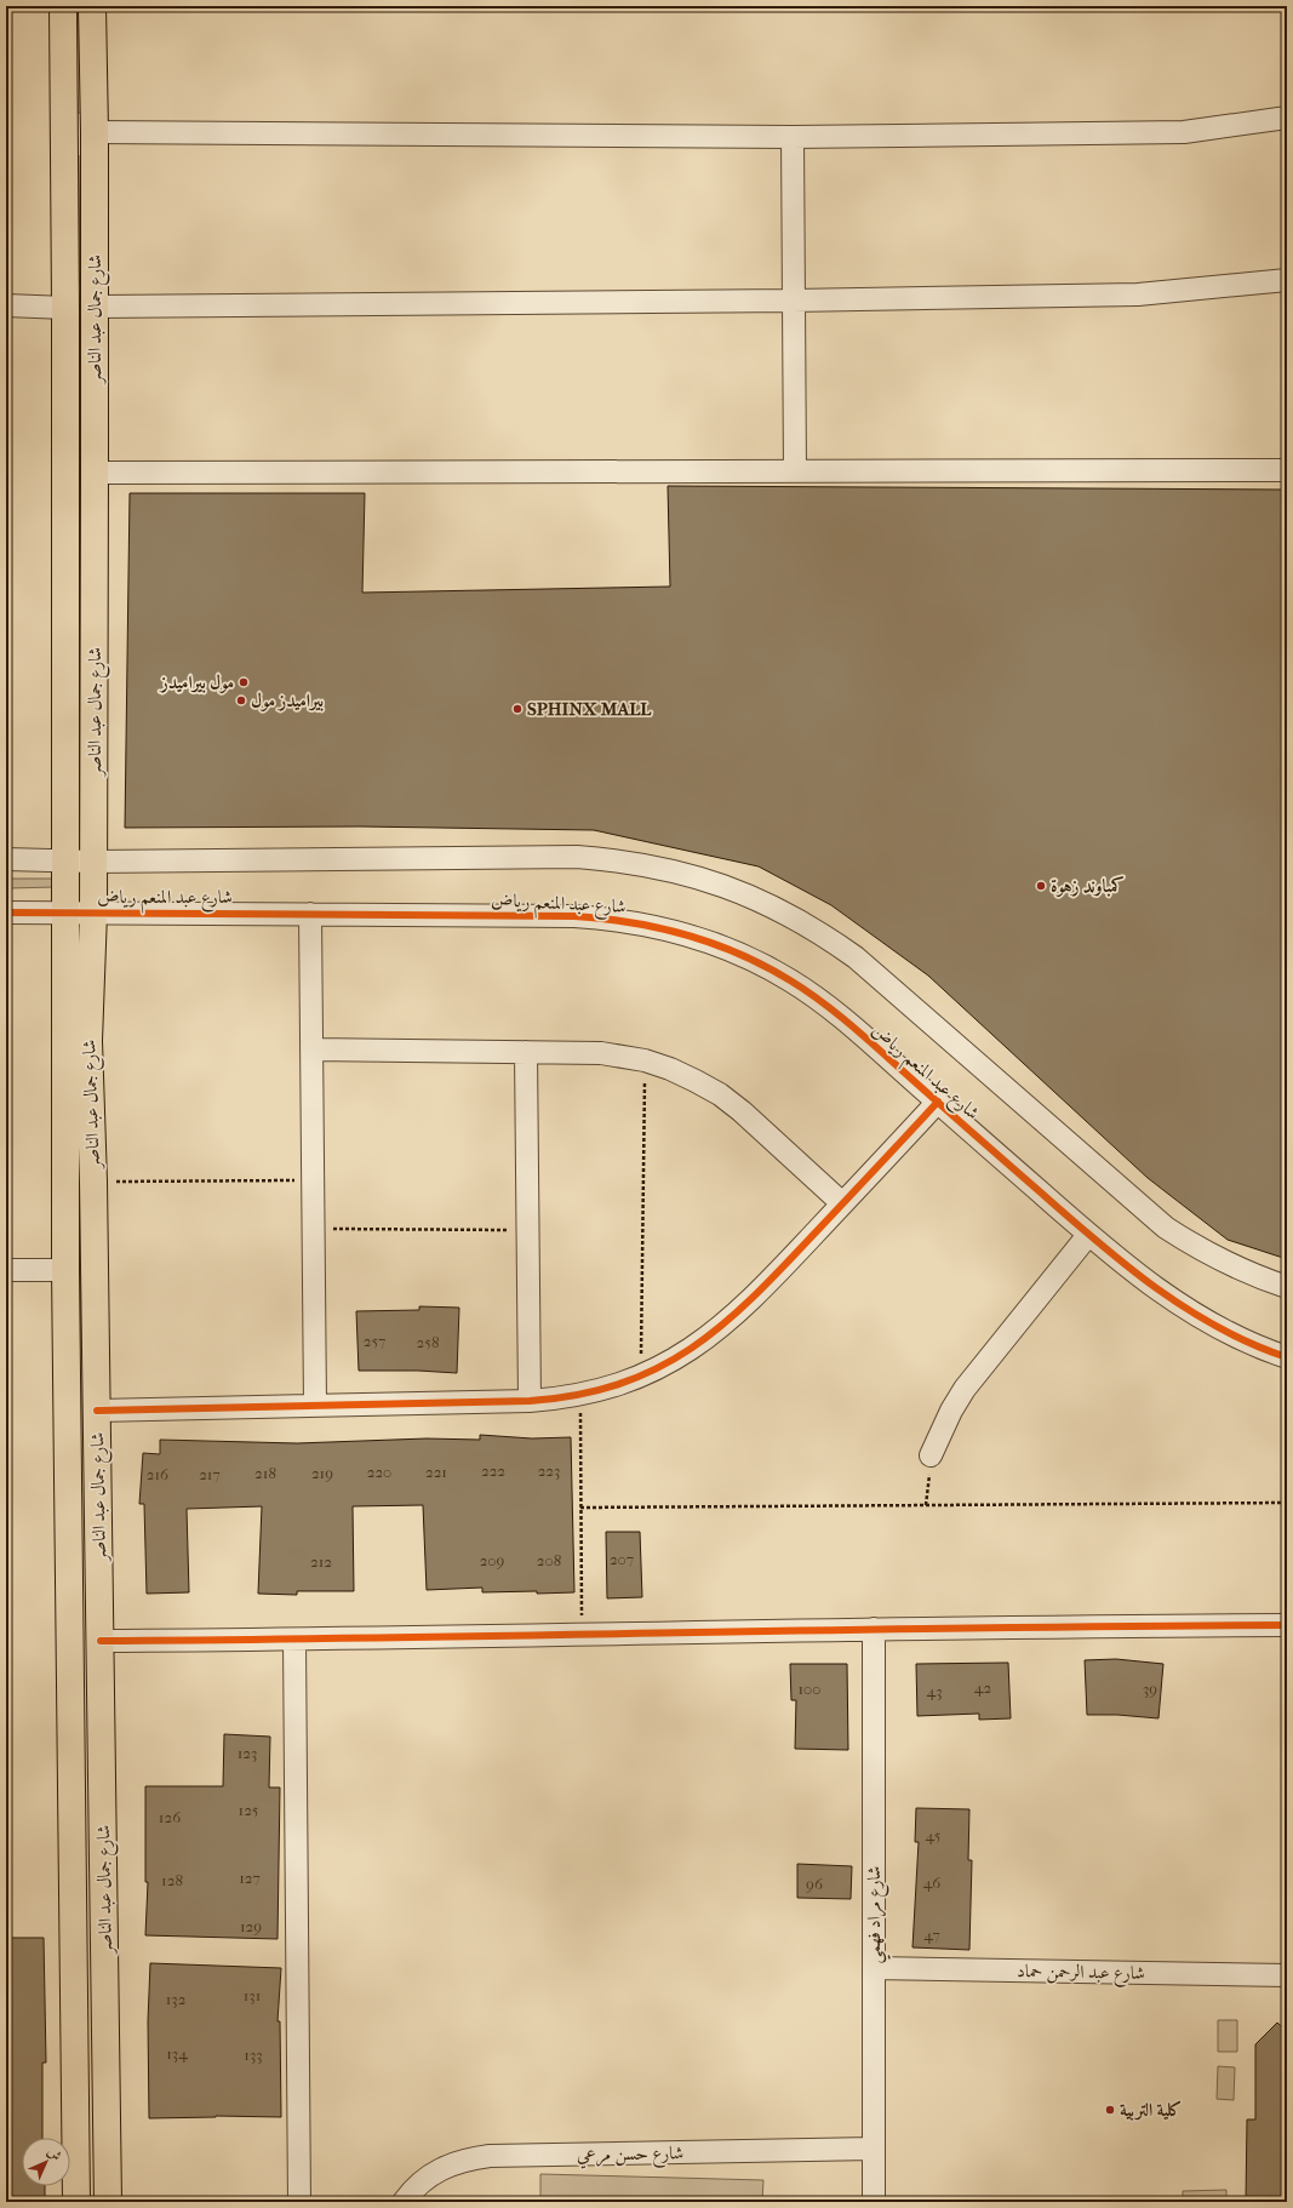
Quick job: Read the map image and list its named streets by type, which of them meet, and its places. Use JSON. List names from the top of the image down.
{
  "streets": {
    "main road": ["شارع جمال عبد الناصر"],
    "street": [
      "شارع عبد المنعم رياض",
      "شارع مراد فهمي",
      "شارع عبد الرحمن حماد",
      "شارع حسن مرعي"
    ]
  },
  "crossings": [
    ["شارع جمال عبد الناصر", "شارع عبد المنعم رياض"],
    ["شارع مراد فهمي", "شارع عبد الرحمن حماد"],
    ["شارع مراد فهمي", "شارع حسن مرعي"]
  ],
  "places": [
    "مول بيراميدز",
    "بيراميدز مول",
    "SPHINX MALL",
    "كمباوند زهوة",
    "كلية التربية"
  ],
  "house_numbers": [
    "257",
    "258",
    "222",
    "223",
    "220",
    "221",
    "218",
    "219",
    "216",
    "217",
    "207",
    "209",
    "208",
    "212",
    "42",
    "100",
    "39",
    "43",
    "123",
    "125",
    "126",
    "45",
    "127",
    "128",
    "46",
    "96",
    "129",
    "47",
    "131",
    "132",
    "134",
    "133"
  ],
  "north": "top right"
}
